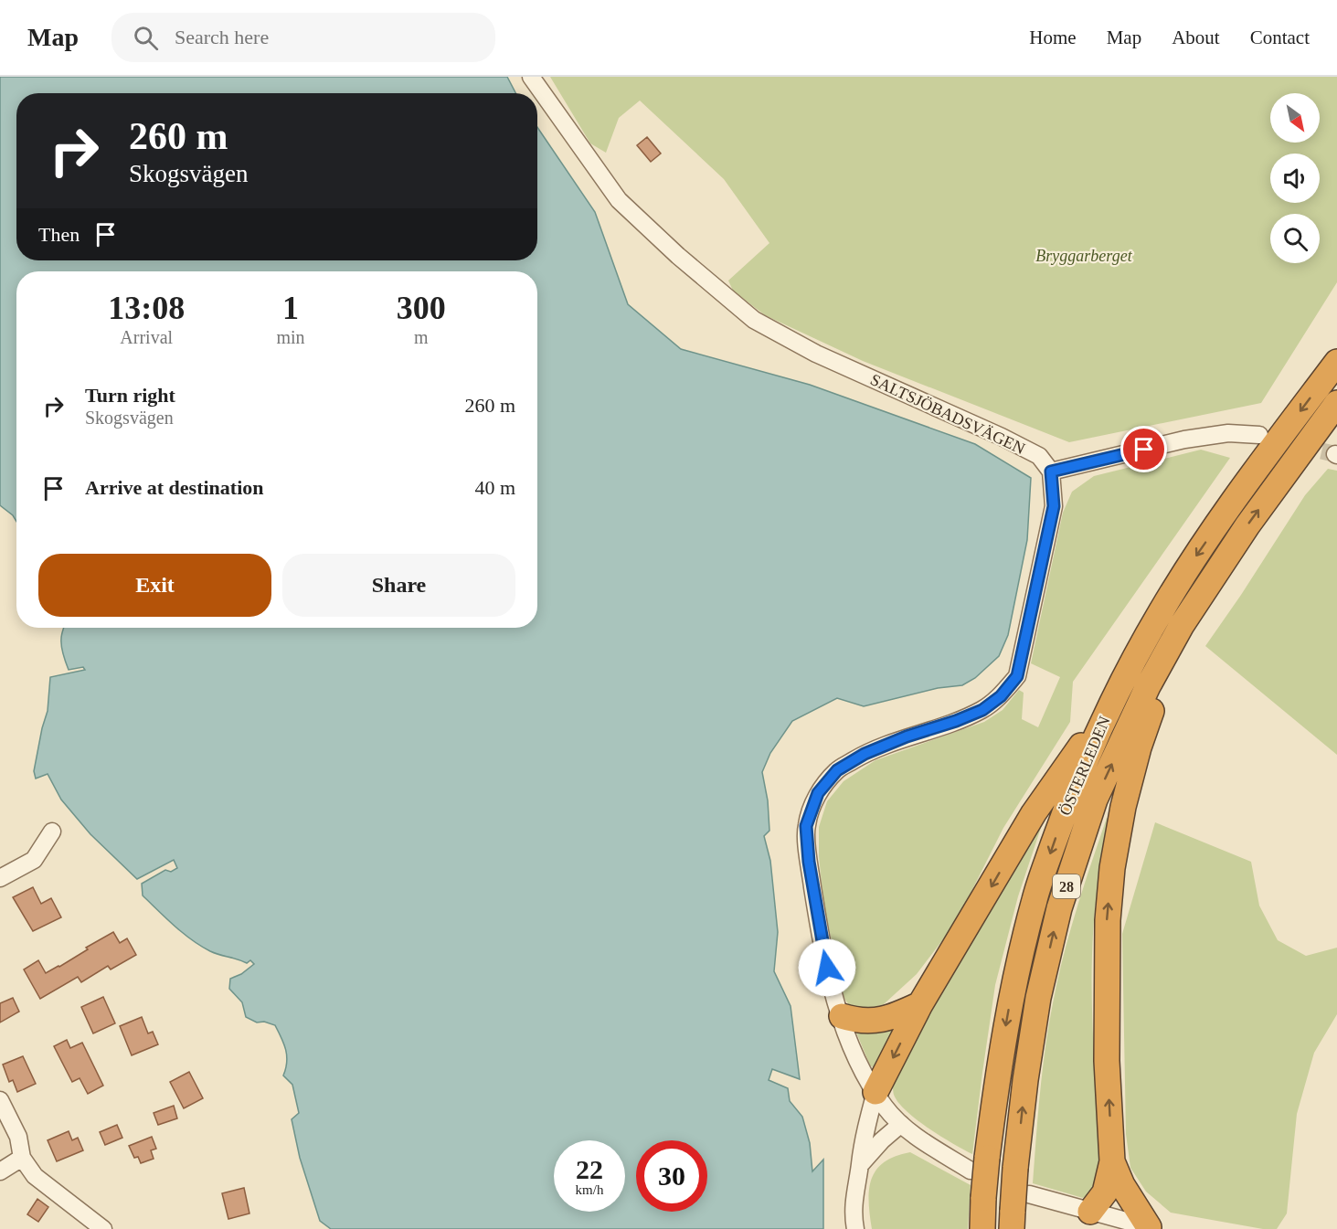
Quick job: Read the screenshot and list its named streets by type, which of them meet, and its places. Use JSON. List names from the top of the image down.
{
  "streets": {
    "highway": ["ÖSTERLEDEN", "28"],
    "street": ["SALTSJÖBADSVÄGEN"]
  },
  "parks": ["Bryggarberget"],
  "north": "bottom right",
  "page": {
    "header": "Map",
    "search": "Search here",
    "nav": [
      "Home",
      "Map",
      "About",
      "Contact"
    ],
    "turn": ["260 m", "Skogsvägen"],
    "then": "Then",
    "eta": [
      "13:08",
      "Arrival",
      "1",
      "min",
      "300",
      "m"
    ],
    "list": [
      {
        "name": "Turn right",
        "note": "Skogsvägen",
        "value": "260 m"
      },
      {
        "name": "Arrive at destination",
        "value": "40 m"
      }
    ],
    "buttons": ["Exit", "Share"],
    "speed": "22 km/h",
    "limit": "30"
  }
}
